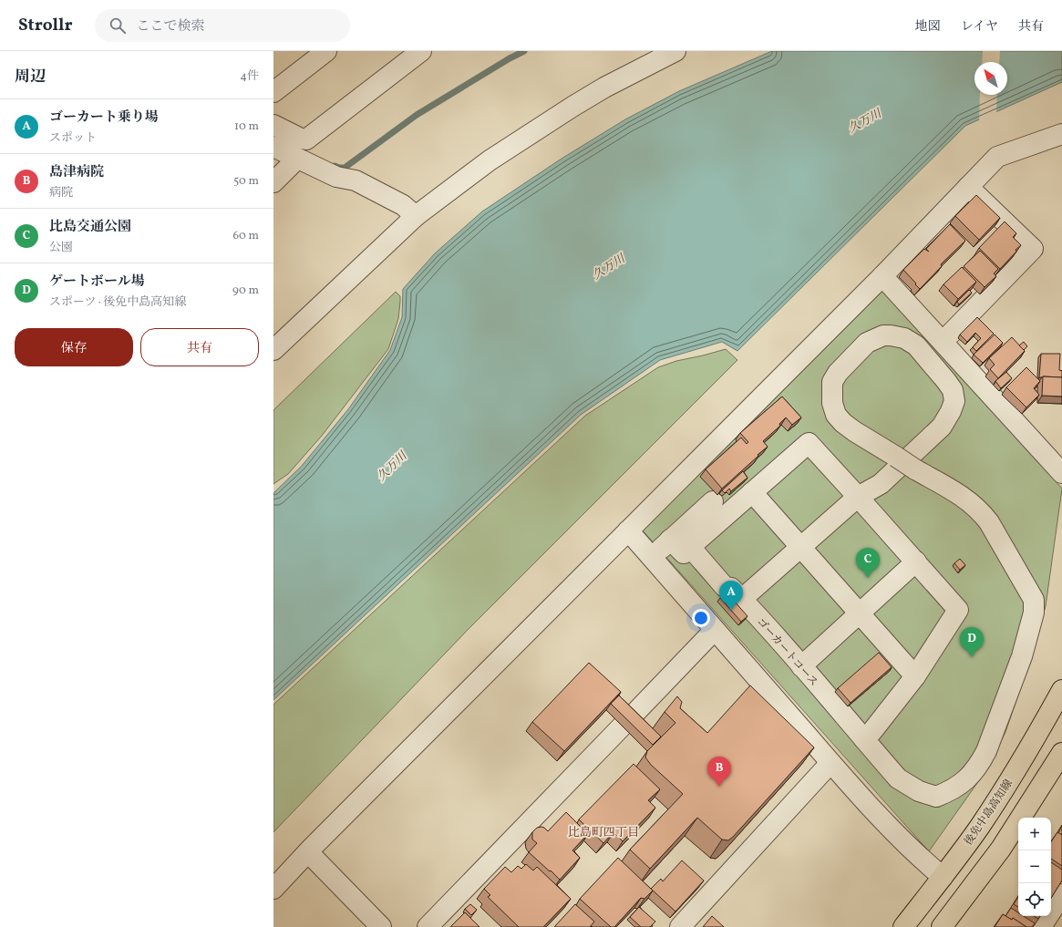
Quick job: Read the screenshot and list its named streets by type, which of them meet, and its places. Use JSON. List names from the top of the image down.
{
  "streets": {
    "main road": ["後免中島高知線"],
    "street": ["ゴーカートコース"]
  },
  "districts": ["比島町四丁目"],
  "water": ["久万川"],
  "north": "top left",
  "page": {
    "header": "Strollr",
    "search": "ここで検索",
    "nav": ["地図", "レイヤ", "共有"],
    "heading": ["周辺", "4件"],
    "list": [
      {
        "mark": "A",
        "name": "ゴーカート乗り場",
        "note": "スポット",
        "value": "10 m"
      },
      {
        "mark": "B",
        "name": "島津病院",
        "note": "病院",
        "value": "50 m"
      },
      {
        "mark": "C",
        "name": "比島交通公園",
        "note": "公園",
        "value": "60 m"
      },
      {
        "mark": "D",
        "name": "ゲートボール場",
        "note": "スポーツ · 後免中島高知線",
        "value": "90 m"
      }
    ],
    "buttons": ["保存", "共有"],
    "pins": [
      "C",
      "A",
      "D",
      "B"
    ],
    "map_buttons": ["+", "−"]
  }
}
